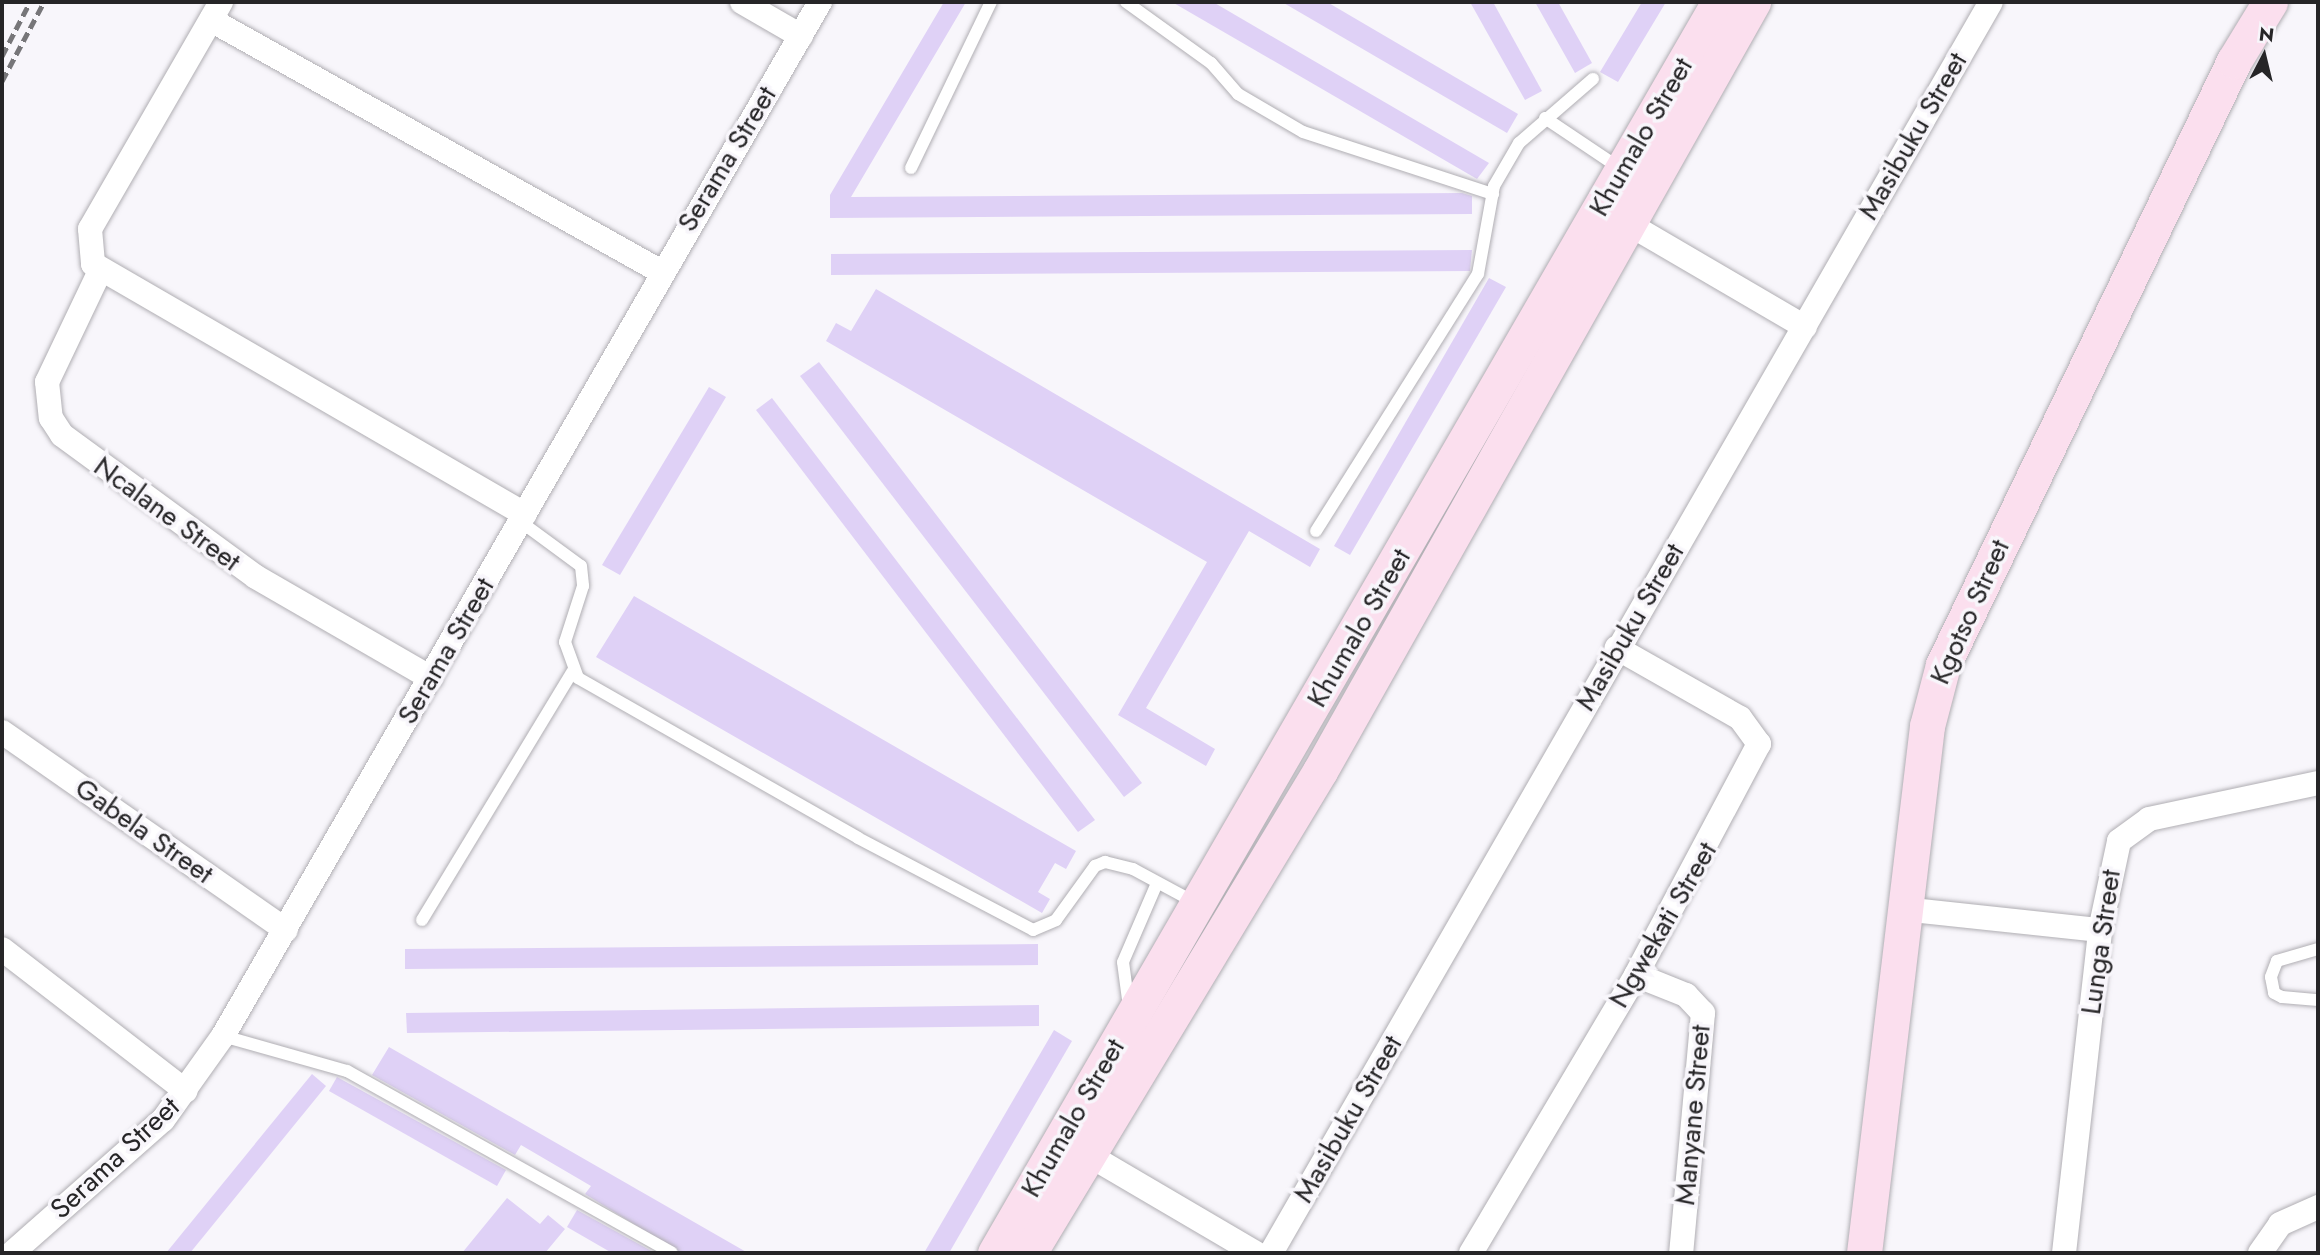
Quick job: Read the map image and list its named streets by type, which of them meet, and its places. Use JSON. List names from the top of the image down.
{
  "streets": {
    "street": [
      "Masibuku Street",
      "Khumalo Street",
      "Serama Street",
      "Ncalane Street",
      "Kgotso Street",
      "Gabela Street",
      "Ngwekati Street",
      "Lunga Street",
      "Manyane Street"
    ]
  },
  "crossings": [
    ["Masibuku Street", "Ngwekati Street"],
    ["Serama Street", "Ncalane Street"],
    ["Serama Street", "Gabela Street"],
    ["Ngwekati Street", "Manyane Street"]
  ],
  "north": "top"
}
